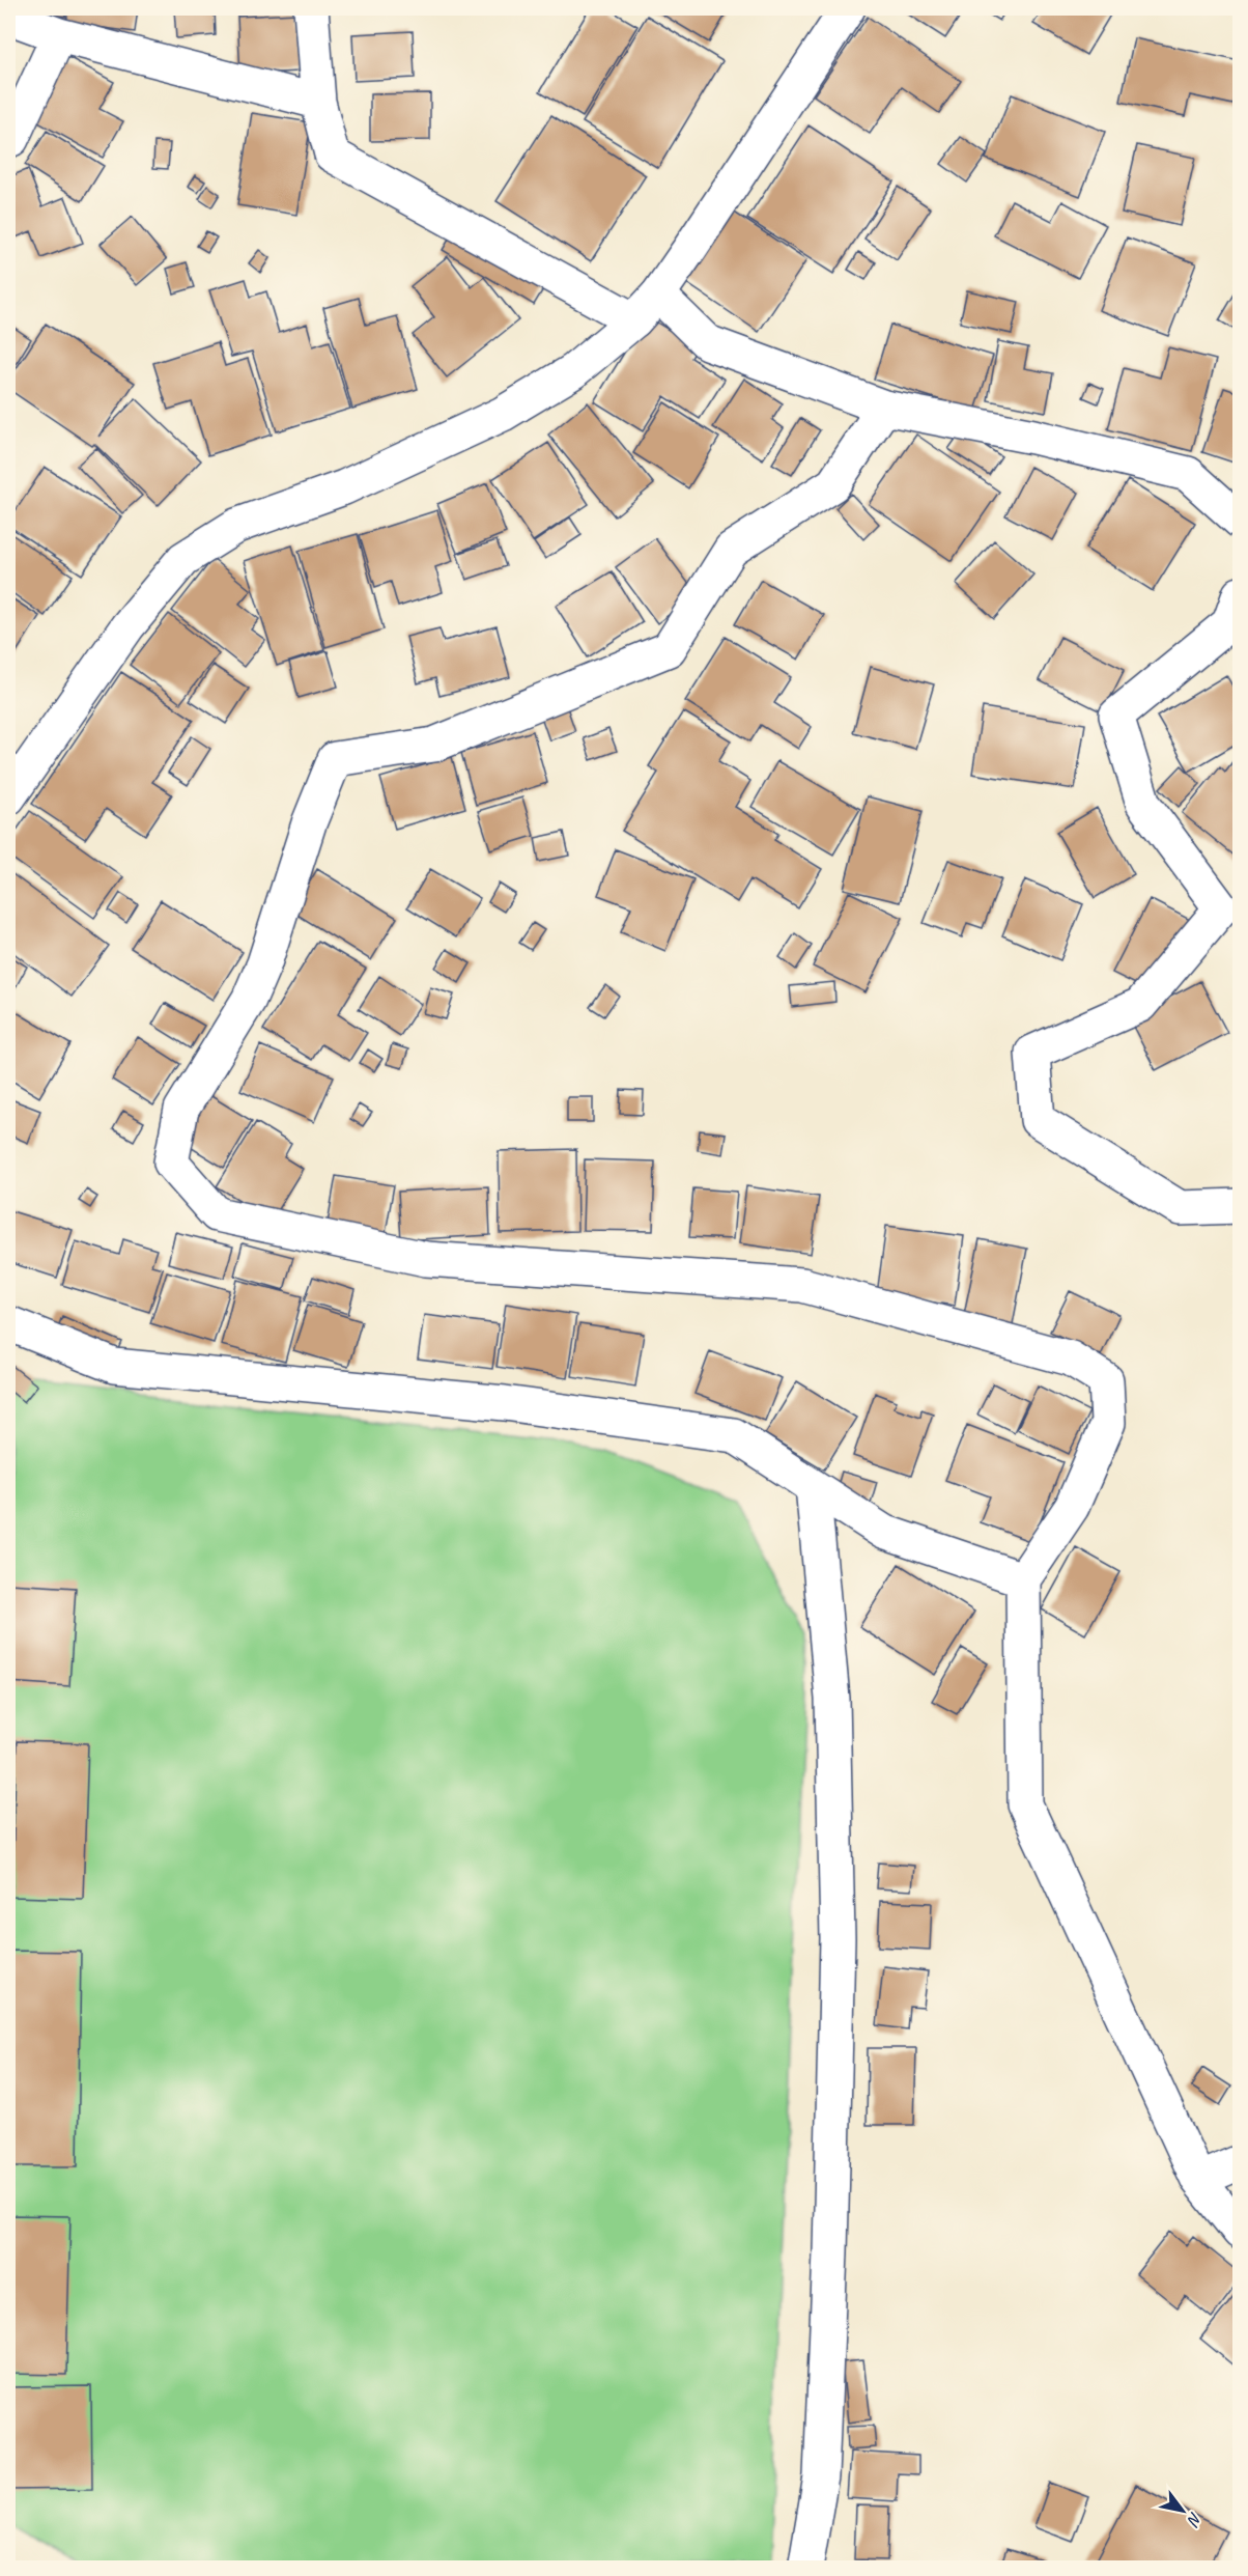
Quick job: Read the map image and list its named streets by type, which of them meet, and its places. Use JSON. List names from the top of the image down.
{
  "north": "bottom right"
}
